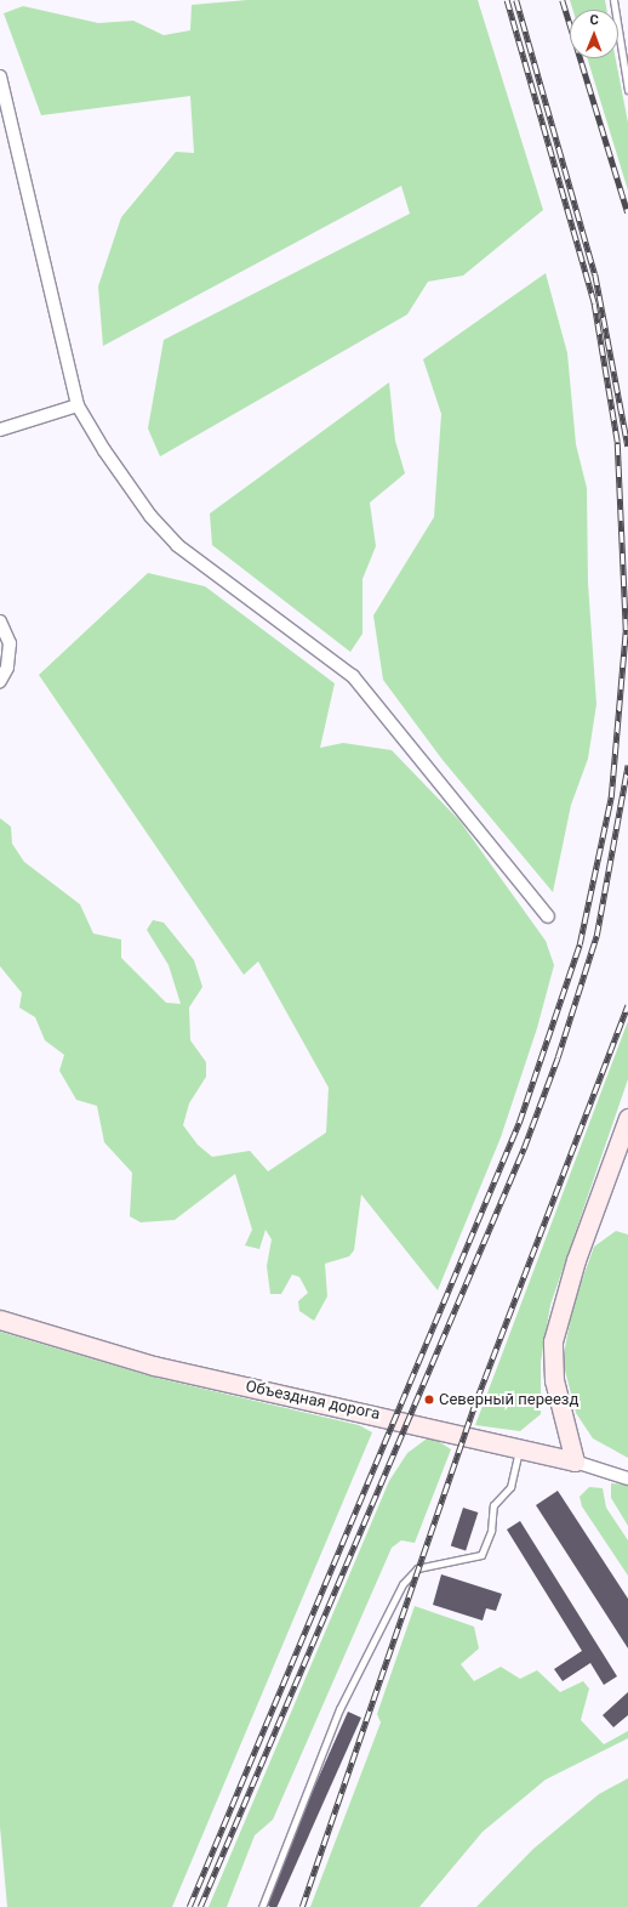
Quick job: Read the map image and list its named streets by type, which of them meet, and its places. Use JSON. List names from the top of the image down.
{
  "streets": {
    "street": ["Объездная дорога"]
  },
  "places": ["Северный переезд"],
  "north": "top"
}
